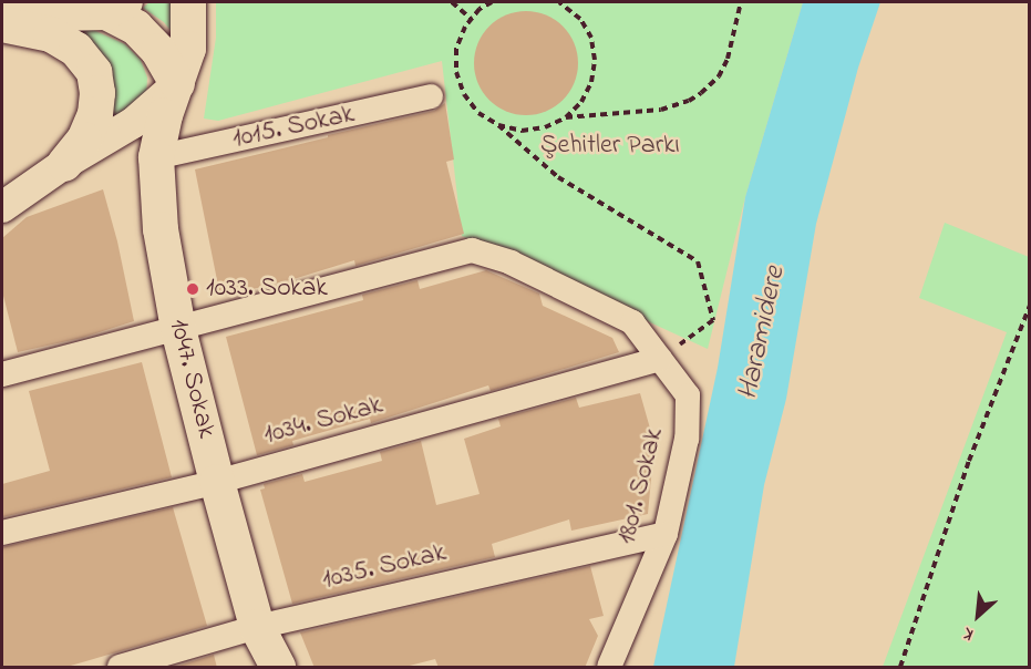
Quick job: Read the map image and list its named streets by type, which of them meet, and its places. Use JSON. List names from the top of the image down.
{
  "streets": {
    "main road": ["1047. Sokak"],
    "street": [
      "1015. Sokak",
      "1034. Sokak",
      "1801. Sokak",
      "1035. Sokak"
    ]
  },
  "crossings": [
    ["1015. Sokak", "1047. Sokak"],
    ["1047. Sokak", "1034. Sokak"],
    ["1047. Sokak", "1035. Sokak"],
    ["1034. Sokak", "1801. Sokak"],
    ["1801. Sokak", "1035. Sokak"]
  ],
  "water": ["Haramidere"],
  "parks": ["Şehitler Parkı"],
  "places": ["1033. Sokak"],
  "north": "bottom left"
}
